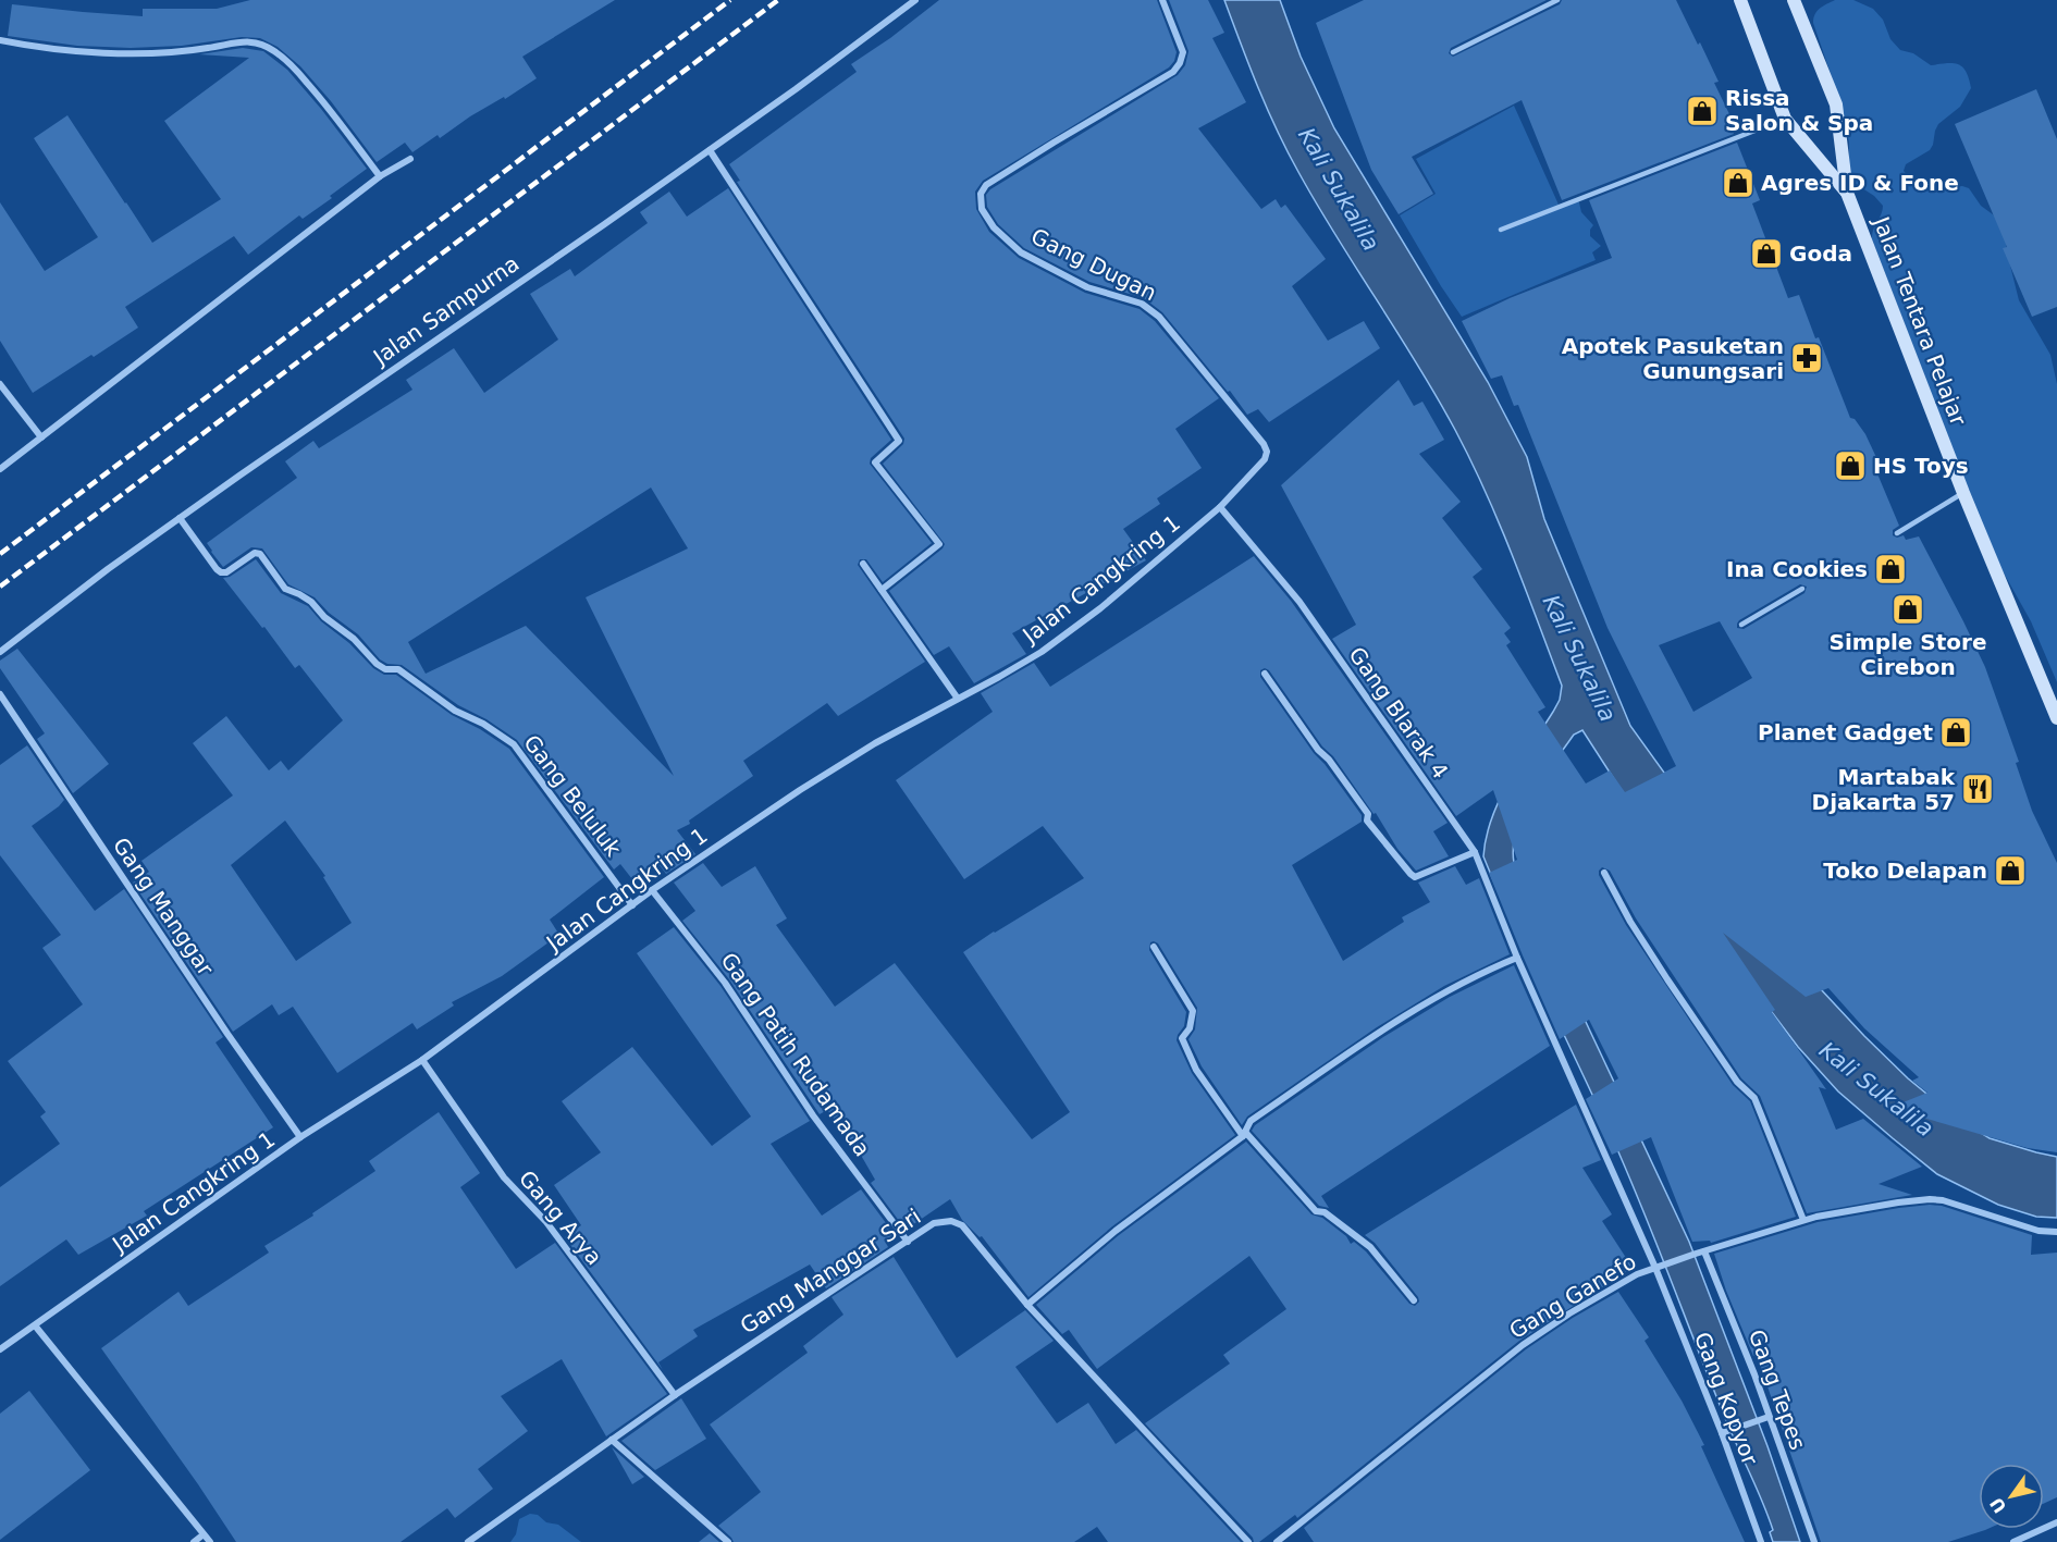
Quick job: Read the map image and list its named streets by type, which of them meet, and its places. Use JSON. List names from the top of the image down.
{
  "streets": {
    "main road": ["Jalan Tentara Pelajar"],
    "street": [
      "Gang Dugan",
      "Jalan Sampurna",
      "Jalan Cangkring 1",
      "Gang Blarak 4",
      "Gang Beluluk",
      "Gang Manggar",
      "Gang Patih Rudamada",
      "Gang Arya",
      "Gang Manggar Sari",
      "Gang Ganefo",
      "Gang Tepes",
      "Gang Kopyor"
    ]
  },
  "crossings": [
    ["Gang Dugan", "Jalan Cangkring 1"],
    ["Jalan Sampurna", "Gang Beluluk"],
    ["Jalan Cangkring 1", "Gang Blarak 4"],
    ["Jalan Cangkring 1", "Gang Beluluk"],
    ["Jalan Cangkring 1", "Gang Manggar"],
    ["Jalan Cangkring 1", "Gang Patih Rudamada"],
    ["Jalan Cangkring 1", "Gang Arya"],
    ["Gang Blarak 4", "Gang Kopyor"],
    ["Gang Patih Rudamada", "Gang Manggar Sari"],
    ["Gang Arya", "Gang Manggar Sari"],
    ["Gang Ganefo", "Gang Tepes"],
    ["Gang Ganefo", "Gang Kopyor"]
  ],
  "water": ["Kali Sukalila"],
  "places": {
    "shop": [
      "Rissa Salon & Spa",
      "Agres ID & Fone",
      "Goda",
      "HS Toys",
      "Ina Cookies",
      "Simple Store Cirebon",
      "Planet Gadget",
      "Toko Delapan"
    ],
    "pharmacy": ["Apotek Pasuketan Gunungsari"],
    "restaurant": ["Martabak Djakarta 57"]
  },
  "north": "bottom left"
}
